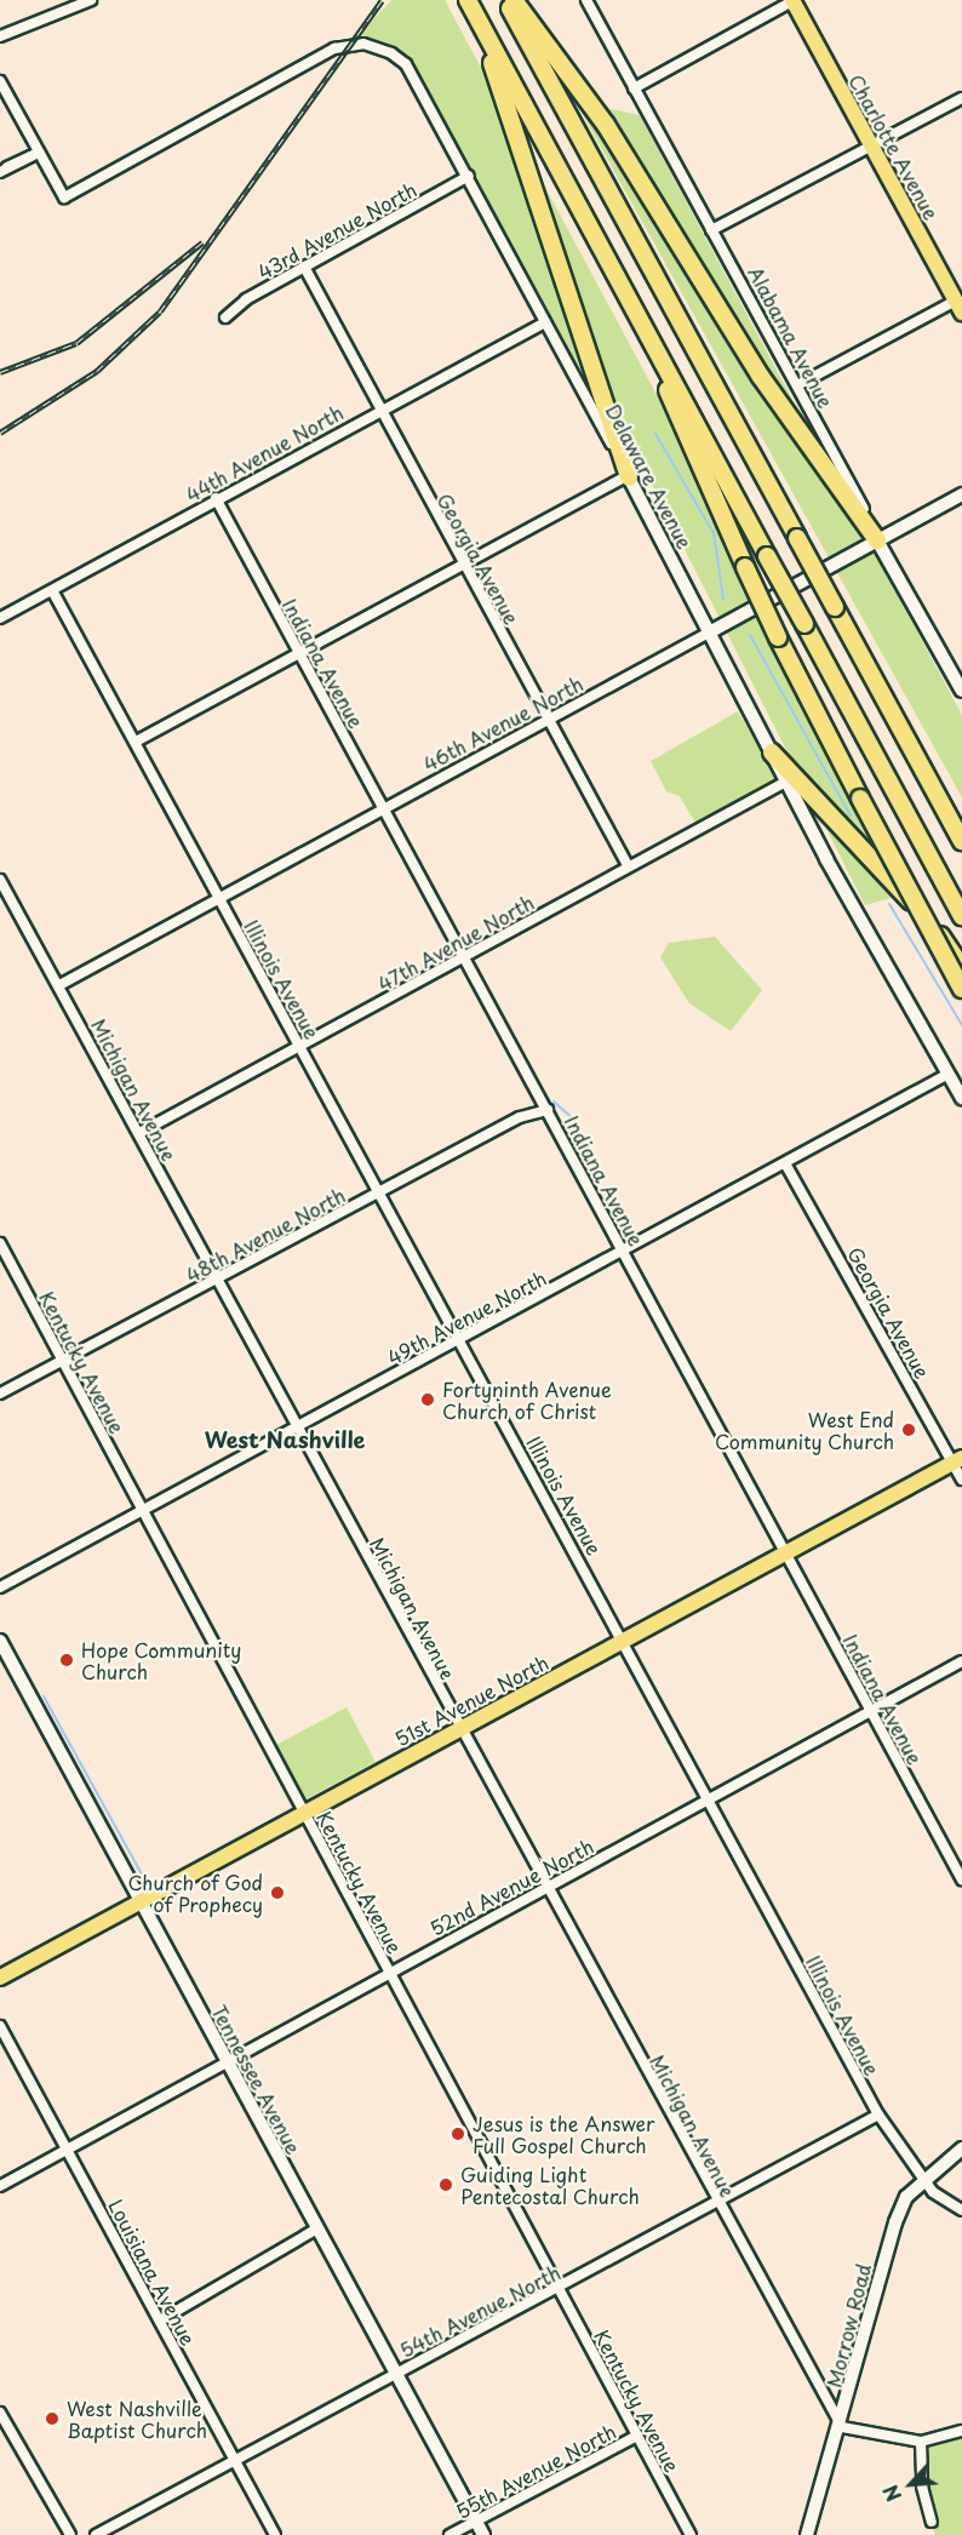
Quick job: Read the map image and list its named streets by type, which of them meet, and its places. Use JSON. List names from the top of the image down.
{
  "streets": {
    "main road": ["Charlotte Avenue", "51st Avenue North"],
    "street": [
      "43rd Avenue North",
      "Alabama Avenue",
      "44th Avenue North",
      "Delaware Avenue",
      "Georgia Avenue",
      "Indiana Avenue",
      "46th Avenue North",
      "47th Avenue North",
      "Illinois Avenue",
      "Michigan Avenue",
      "48th Avenue North",
      "49th Avenue North",
      "Kentucky Avenue",
      "52nd Avenue North",
      "Tennessee Avenue",
      "Louisiana Avenue",
      "54th Avenue North",
      "Morrow Road",
      "55th Avenue North"
    ]
  },
  "crossings": [
    ["43rd Avenue North", "Delaware Avenue"],
    ["43rd Avenue North", "Georgia Avenue"],
    ["Alabama Avenue", "46th Avenue North"],
    ["44th Avenue North", "Delaware Avenue"],
    ["44th Avenue North", "Georgia Avenue"],
    ["44th Avenue North", "Indiana Avenue"],
    ["44th Avenue North", "Illinois Avenue"],
    ["Delaware Avenue", "46th Avenue North"],
    ["Delaware Avenue", "47th Avenue North"],
    ["Delaware Avenue", "49th Avenue North"],
    ["Georgia Avenue", "46th Avenue North"],
    ["Georgia Avenue", "47th Avenue North"],
    ["Georgia Avenue", "49th Avenue North"],
    ["Georgia Avenue", "51st Avenue North"],
    ["Indiana Avenue", "46th Avenue North"],
    ["Indiana Avenue", "47th Avenue North"],
    ["Indiana Avenue", "48th Avenue North"],
    ["Indiana Avenue", "49th Avenue North"],
    ["Indiana Avenue", "51st Avenue North"],
    ["Indiana Avenue", "52nd Avenue North"],
    ["46th Avenue North", "Illinois Avenue"],
    ["46th Avenue North", "Michigan Avenue"],
    ["47th Avenue North", "Illinois Avenue"],
    ["47th Avenue North", "Michigan Avenue"],
    ["Illinois Avenue", "48th Avenue North"],
    ["Illinois Avenue", "49th Avenue North"],
    ["Illinois Avenue", "51st Avenue North"],
    ["Illinois Avenue", "52nd Avenue North"],
    ["Illinois Avenue", "54th Avenue North"],
    ["Illinois Avenue", "Morrow Road"],
    ["Michigan Avenue", "48th Avenue North"],
    ["Michigan Avenue", "49th Avenue North"],
    ["Michigan Avenue", "51st Avenue North"],
    ["Michigan Avenue", "52nd Avenue North"],
    ["Michigan Avenue", "54th Avenue North"],
    ["Michigan Avenue", "Morrow Road"],
    ["48th Avenue North", "Kentucky Avenue"],
    ["49th Avenue North", "Kentucky Avenue"],
    ["Kentucky Avenue", "51st Avenue North"],
    ["Kentucky Avenue", "52nd Avenue North"],
    ["Kentucky Avenue", "54th Avenue North"],
    ["Kentucky Avenue", "55th Avenue North"],
    ["51st Avenue North", "Tennessee Avenue"],
    ["52nd Avenue North", "Tennessee Avenue"],
    ["52nd Avenue North", "Louisiana Avenue"],
    ["Tennessee Avenue", "54th Avenue North"],
    ["Tennessee Avenue", "55th Avenue North"],
    ["Louisiana Avenue", "54th Avenue North"]
  ],
  "districts": ["West Nashville"],
  "places": [
    "Fortyninth Avenue Church of Christ",
    "West End Community Church",
    "Hope Community Church",
    "Church of God of Prophecy",
    "Jesus is the Answer Full Gospel Church",
    "Guiding Light Pentecostal Church",
    "West Nashville Baptist Church"
  ],
  "north": "bottom left"
}
